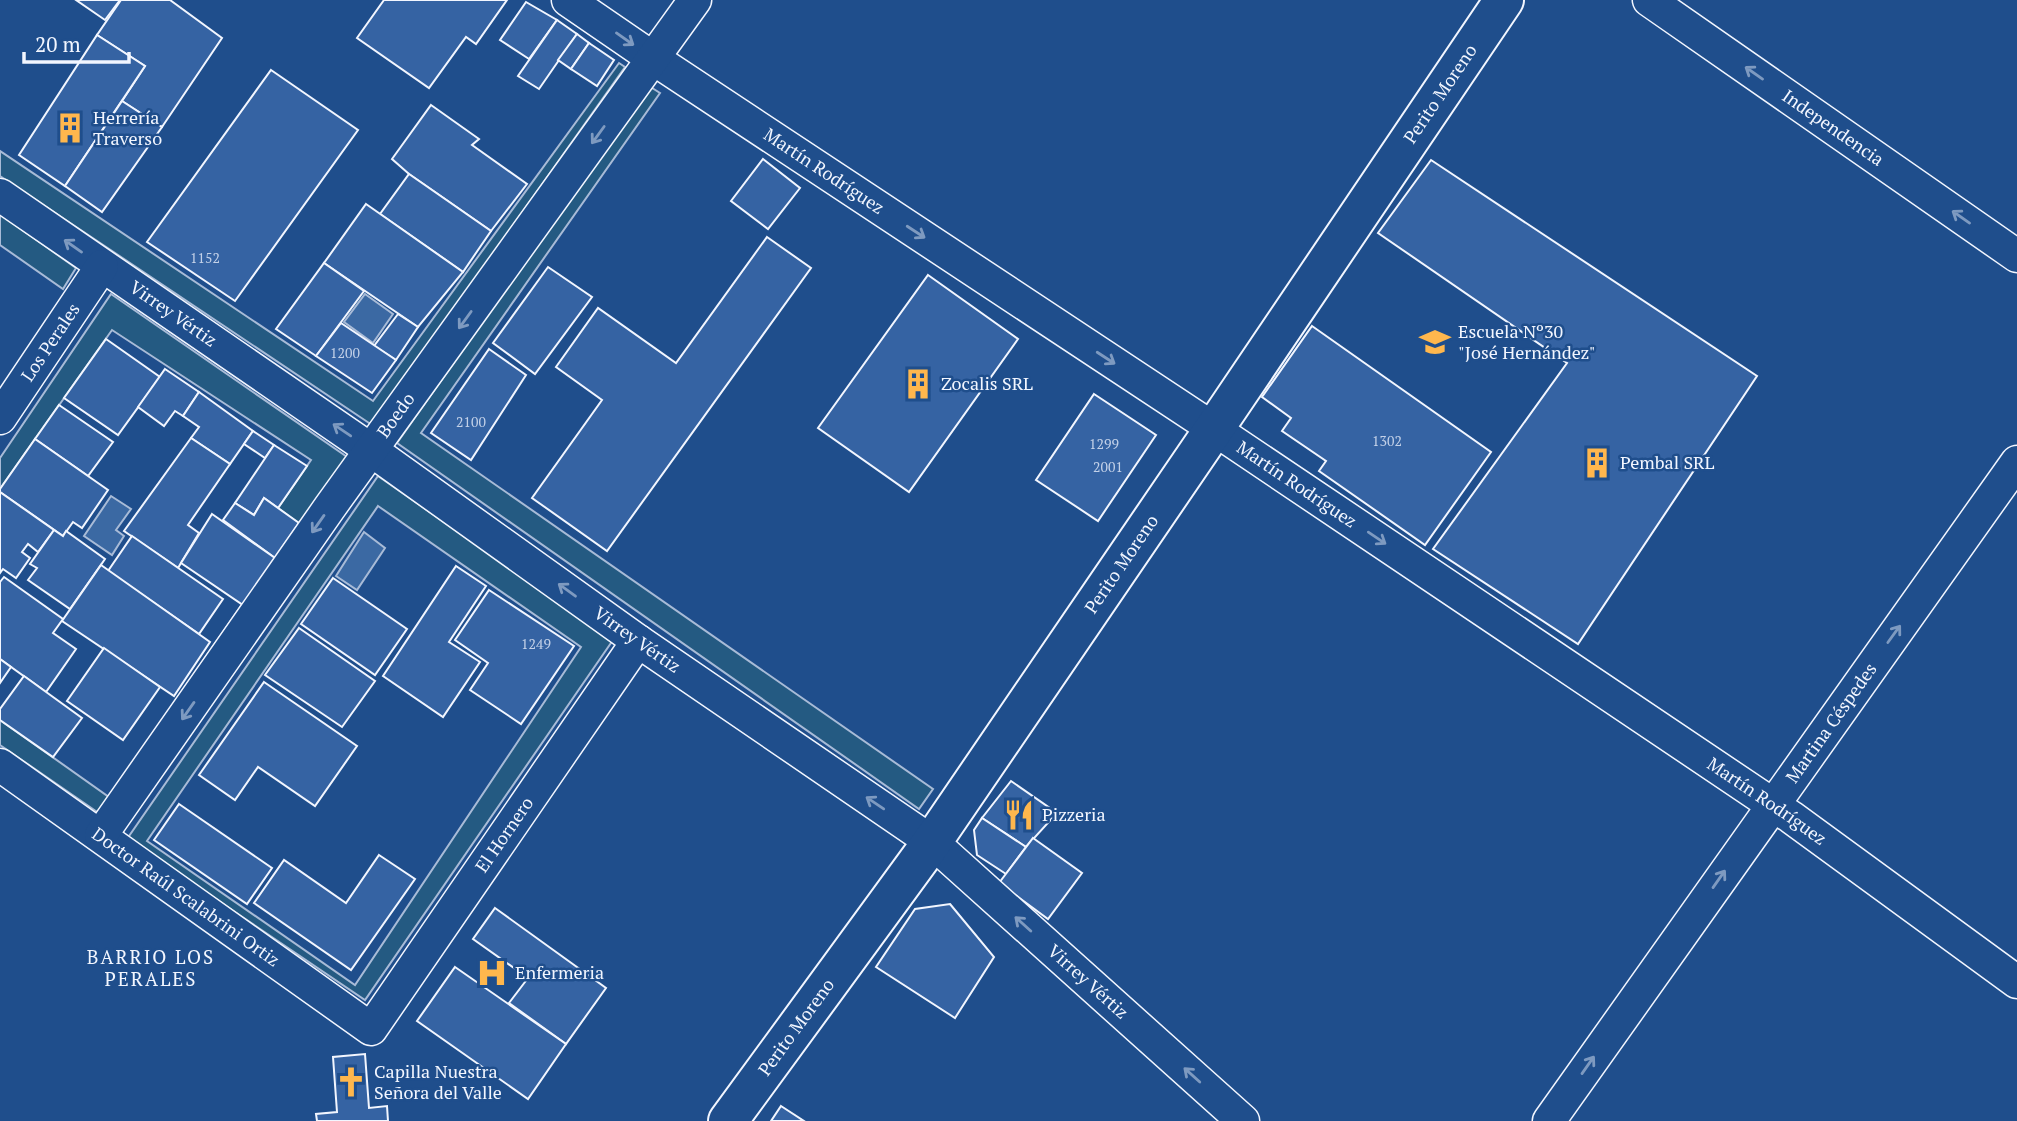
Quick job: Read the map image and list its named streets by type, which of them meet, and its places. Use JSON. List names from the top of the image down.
{
  "streets": {
    "street": [
      "Perito Moreno",
      "Independencia",
      "Martín Rodríguez",
      "Virrey Vértiz",
      "Los Perales",
      "Boedo",
      "Martina Céspedes",
      "El Hornero",
      "Doctor Raúl Scalabrini Ortiz"
    ]
  },
  "crossings": [
    ["Perito Moreno", "Martín Rodríguez"],
    ["Perito Moreno", "Virrey Vértiz"],
    ["Martín Rodríguez", "Boedo"],
    ["Martín Rodríguez", "Martina Céspedes"],
    ["Virrey Vértiz", "Los Perales"],
    ["Virrey Vértiz", "Boedo"],
    ["Virrey Vértiz", "El Hornero"],
    ["Boedo", "Doctor Raúl Scalabrini Ortiz"],
    ["El Hornero", "Doctor Raúl Scalabrini Ortiz"]
  ],
  "one_way": [
    "Independencia",
    "Martín Rodríguez",
    "Virrey Vértiz",
    "Boedo",
    "Martina Céspedes"
  ],
  "districts": ["BARRIO LOS PERALES"],
  "places": {
    "building": ["Herrería Traverso", "Zocalis SRL", "Pembal SRL"],
    "school or university": ["Escuela Nº30 \"José Hernández\""],
    "restaurant": ["Pizzeria"],
    "hospital": ["Enfermeria"],
    "church": ["Capilla Nuestra Señora del Valle"]
  },
  "house_numbers": [
    "1152",
    "1200",
    "2100",
    "1302",
    "1299",
    "2001",
    "1249"
  ],
  "scale_bar": "20 m"
}
